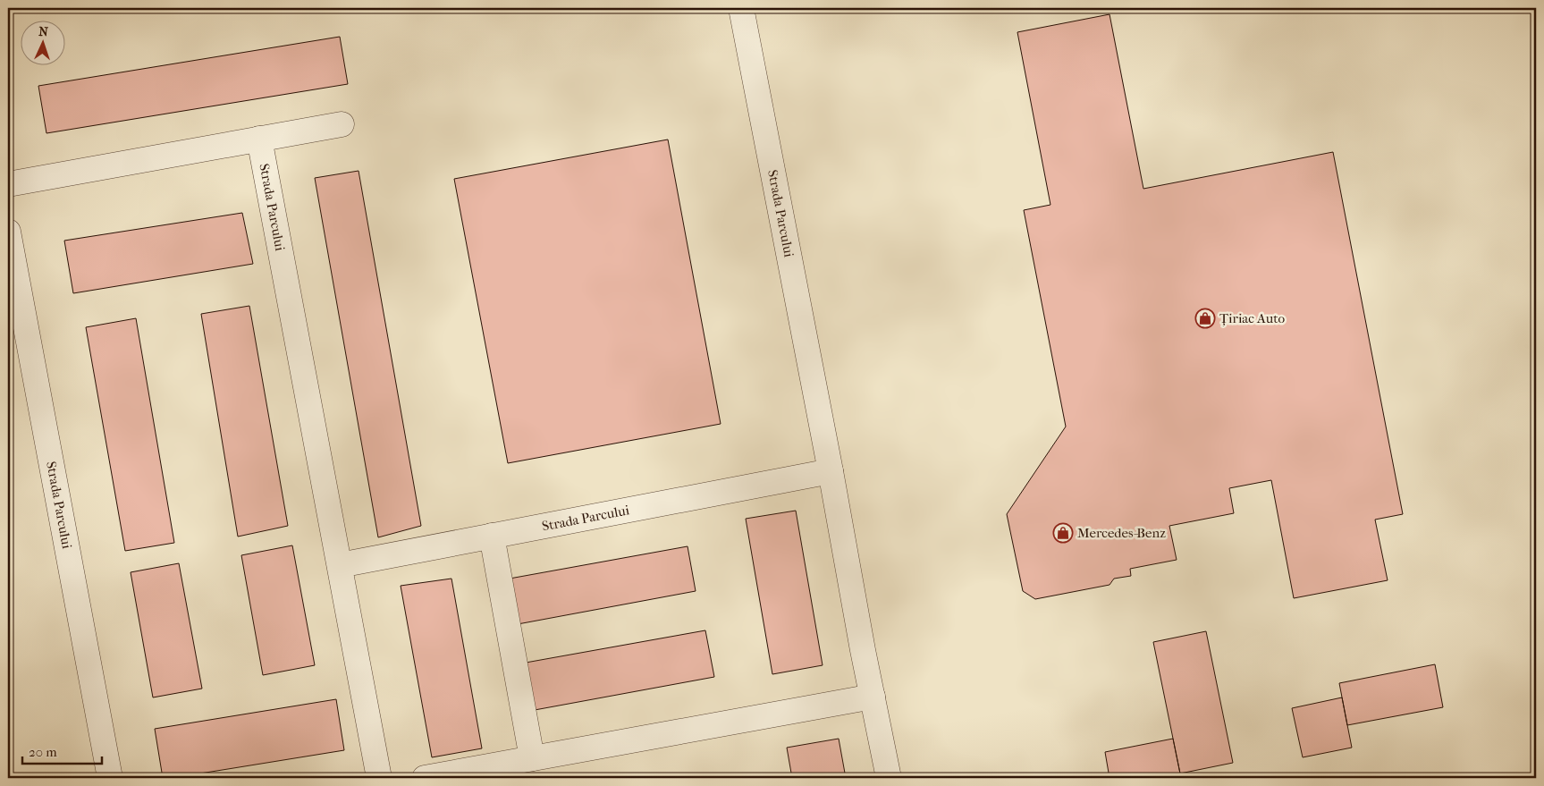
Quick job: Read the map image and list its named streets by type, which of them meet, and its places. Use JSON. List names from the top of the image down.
{
  "streets": {
    "street": ["Strada Parcului"]
  },
  "places": {
    "shop": ["Țiriac Auto", "Mercedes-Benz"]
  },
  "scale_bar": "20 m",
  "north": "top"
}
